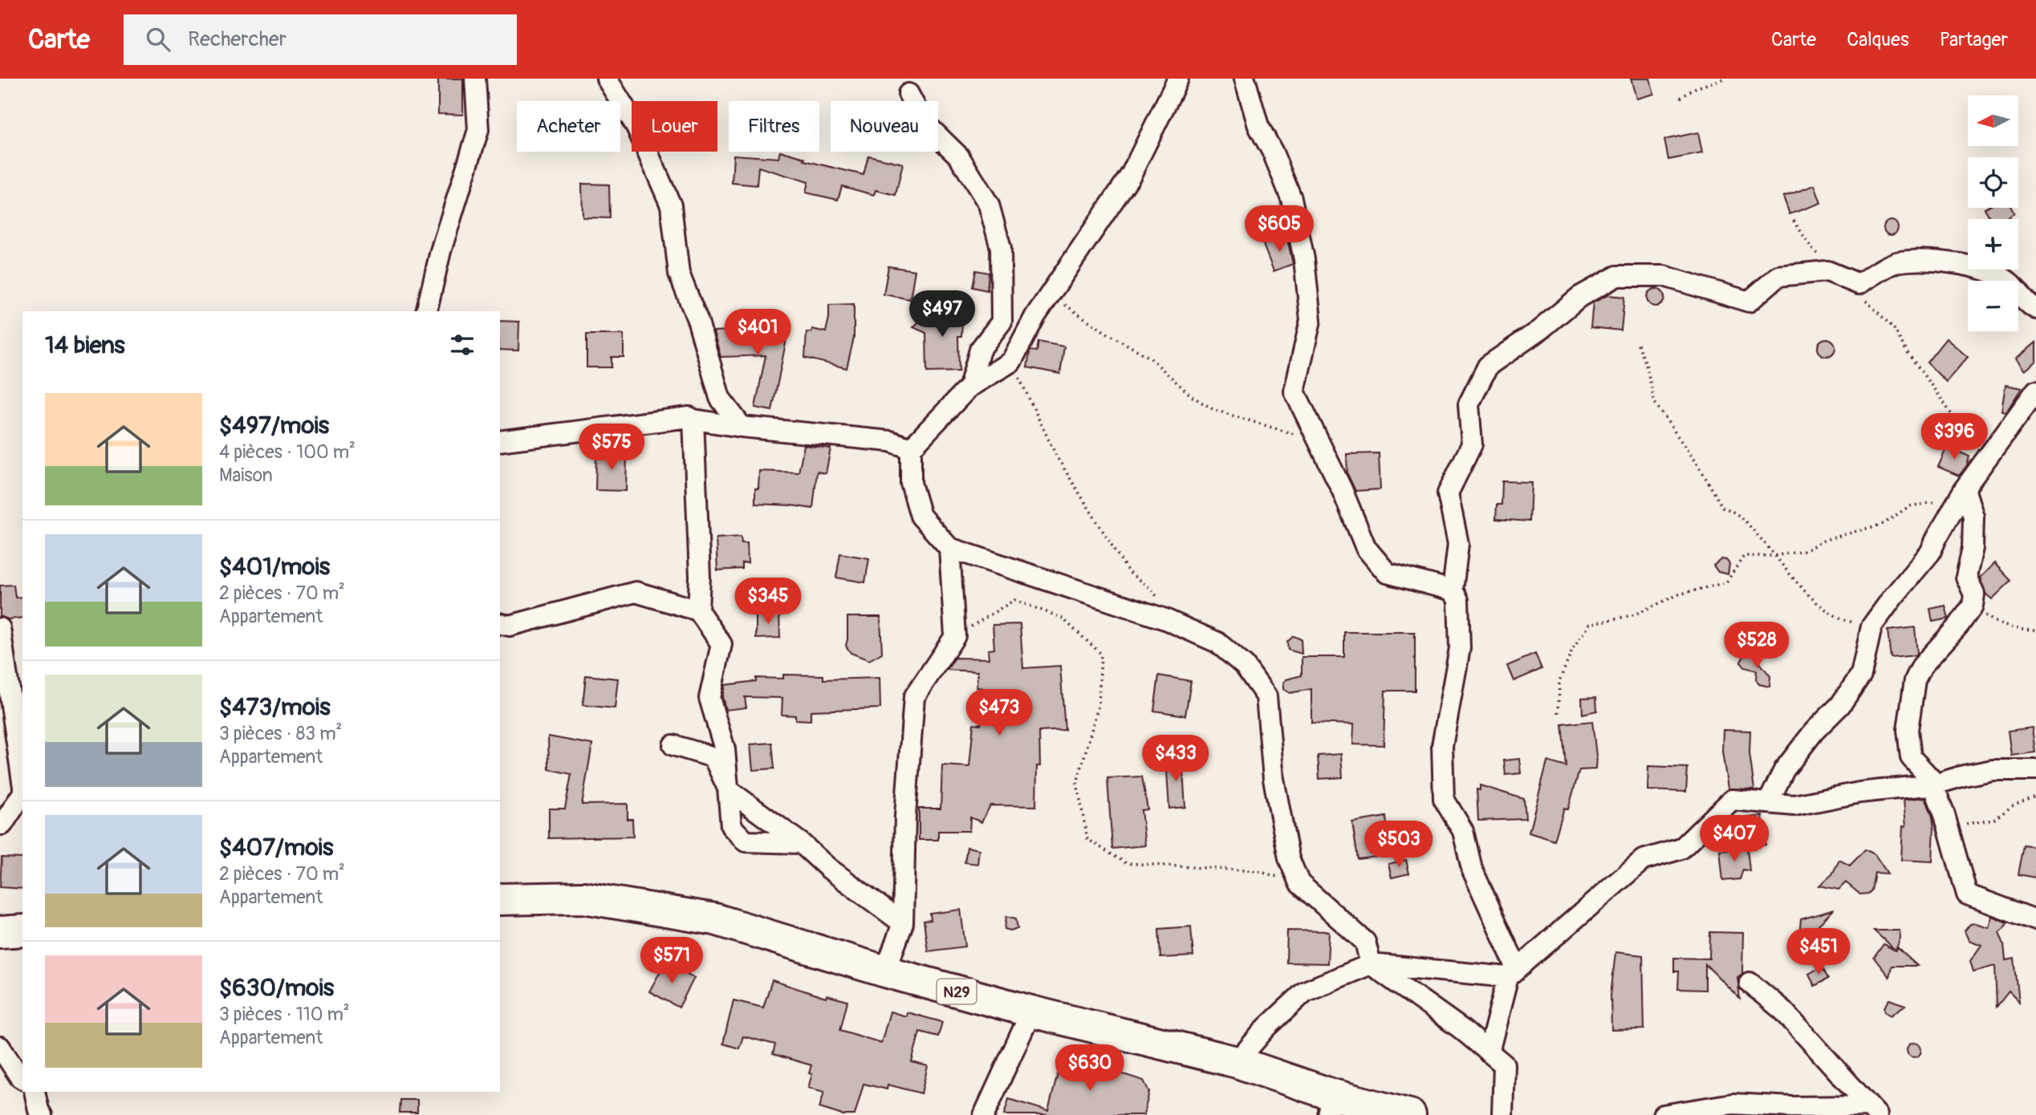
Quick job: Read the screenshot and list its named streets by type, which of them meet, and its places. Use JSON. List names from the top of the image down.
{
  "streets": {
    "main road": ["N29"]
  },
  "north": "left",
  "page": {
    "header": "Carte",
    "search": "Rechercher",
    "nav": ["Carte", "Calques", "Partager"],
    "map_buttons": ["+", "−"],
    "chip": [
      "Acheter",
      "Louer",
      "Filtres",
      "Nouveau"
    ],
    "price": [
      "$605",
      "$497",
      "$401",
      "$396",
      "$575",
      "$345",
      "$528",
      "$473",
      "$433",
      "$407",
      "$503",
      "$451",
      "$571",
      "$630"
    ],
    "heading": "14 biens",
    "list": [
      {
        "name": "$497/mois",
        "note": "4 pièces · 100 m² · Maison"
      },
      {
        "name": "$401/mois",
        "note": "2 pièces · 70 m² · Appartement"
      },
      {
        "name": "$473/mois",
        "note": "3 pièces · 83 m² · Appartement"
      },
      {
        "name": "$407/mois",
        "note": "2 pièces · 70 m² · Appartement"
      },
      {
        "name": "$630/mois",
        "note": "3 pièces · 110 m² · Appartement"
      }
    ]
  }
}
